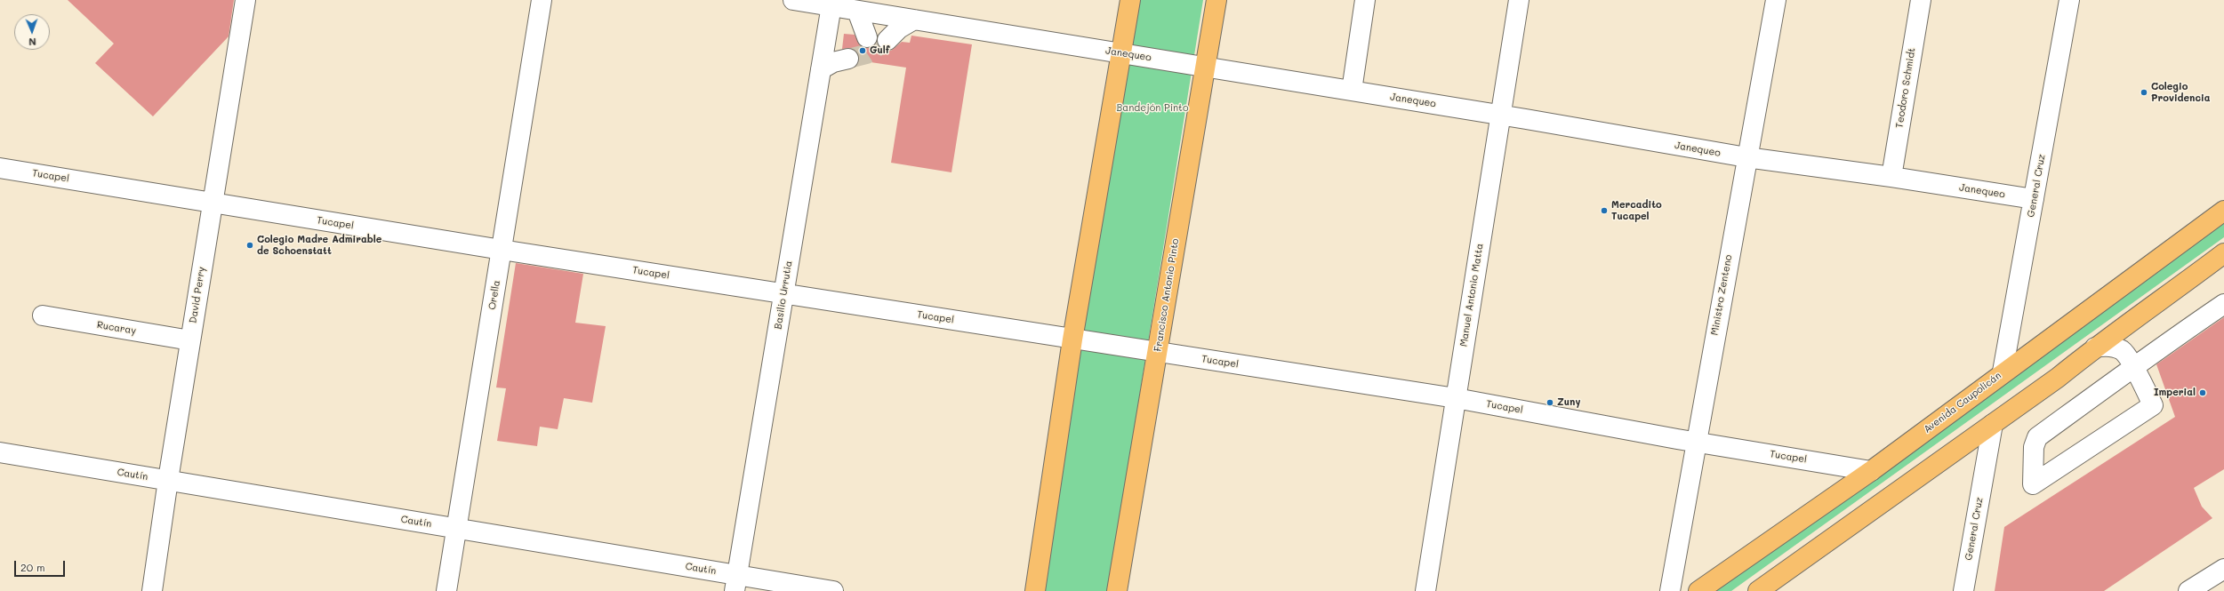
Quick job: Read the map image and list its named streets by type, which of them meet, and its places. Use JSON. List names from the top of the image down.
{
  "streets": {
    "main road": ["Francisco Antonio Pinto", "Avenida Caupolicán"],
    "street": [
      "Janequeo",
      "Teodoro Schmidt",
      "Tucapel",
      "General Cruz",
      "David Perry",
      "Orella",
      "Basilio Urrutia",
      "Manuel Antonio Matta",
      "Ministro Zenteno",
      "Rucaray",
      "Cautín"
    ]
  },
  "crossings": [
    ["Janequeo", "Teodoro Schmidt"],
    ["Janequeo", "General Cruz"],
    ["Janequeo", "Basilio Urrutia"],
    ["Janequeo", "Francisco Antonio Pinto"],
    ["Janequeo", "Manuel Antonio Matta"],
    ["Janequeo", "Ministro Zenteno"],
    ["Tucapel", "David Perry"],
    ["Tucapel", "Orella"],
    ["Tucapel", "Basilio Urrutia"],
    ["Tucapel", "Francisco Antonio Pinto"],
    ["Tucapel", "Manuel Antonio Matta"],
    ["Tucapel", "Ministro Zenteno"],
    ["Tucapel", "Avenida Caupolicán"],
    ["General Cruz", "Avenida Caupolicán"],
    ["David Perry", "Rucaray"],
    ["David Perry", "Cautín"],
    ["Orella", "Cautín"],
    ["Basilio Urrutia", "Cautín"]
  ],
  "parks": ["Bandejón Pinto"],
  "places": [
    "Gulf",
    "Colegio Providencia",
    "Mercadito Tucapel",
    "Colegio Madre Admirable de Schoenstatt",
    "Imperial",
    "Zuny"
  ],
  "scale_bar": "20 m",
  "north": "bottom"
}
